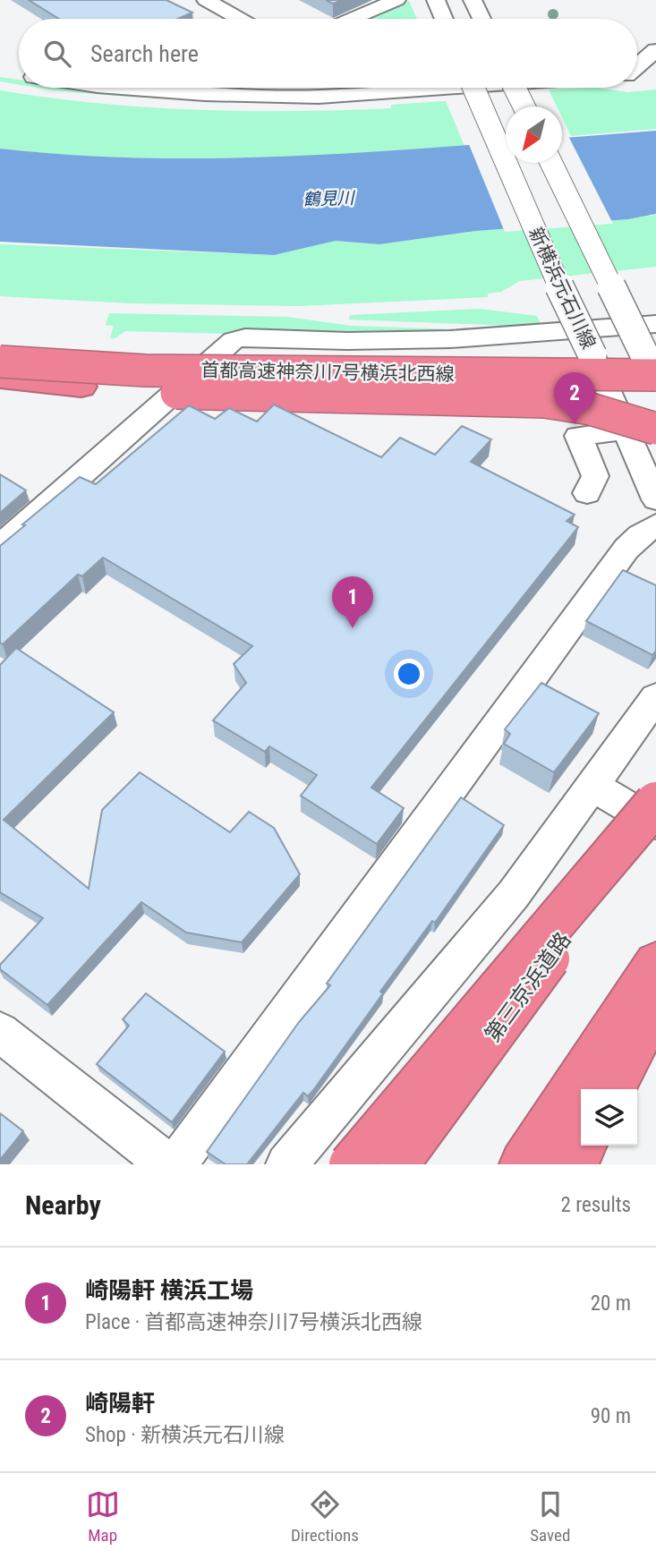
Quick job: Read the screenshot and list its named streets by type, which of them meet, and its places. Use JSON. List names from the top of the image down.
{
  "streets": {
    "highway": ["首都高速神奈川7号横浜北西線", "第三京浜道路"],
    "street": ["新横浜元石川線"]
  },
  "water": ["鶴見川"],
  "north": "bottom left",
  "page": {
    "search": "Search here",
    "pins": ["2", "1"],
    "heading": ["Nearby", "2 results"],
    "list": [
      {
        "mark": "1",
        "name": "崎陽軒 横浜工場",
        "note": "Place · 首都高速神奈川7号横浜北西線",
        "value": "20 m"
      },
      {
        "mark": "2",
        "name": "崎陽軒",
        "note": "Shop · 新横浜元石川線",
        "value": "90 m"
      }
    ],
    "nav": ["Map", "Directions", "Saved"]
  }
}
